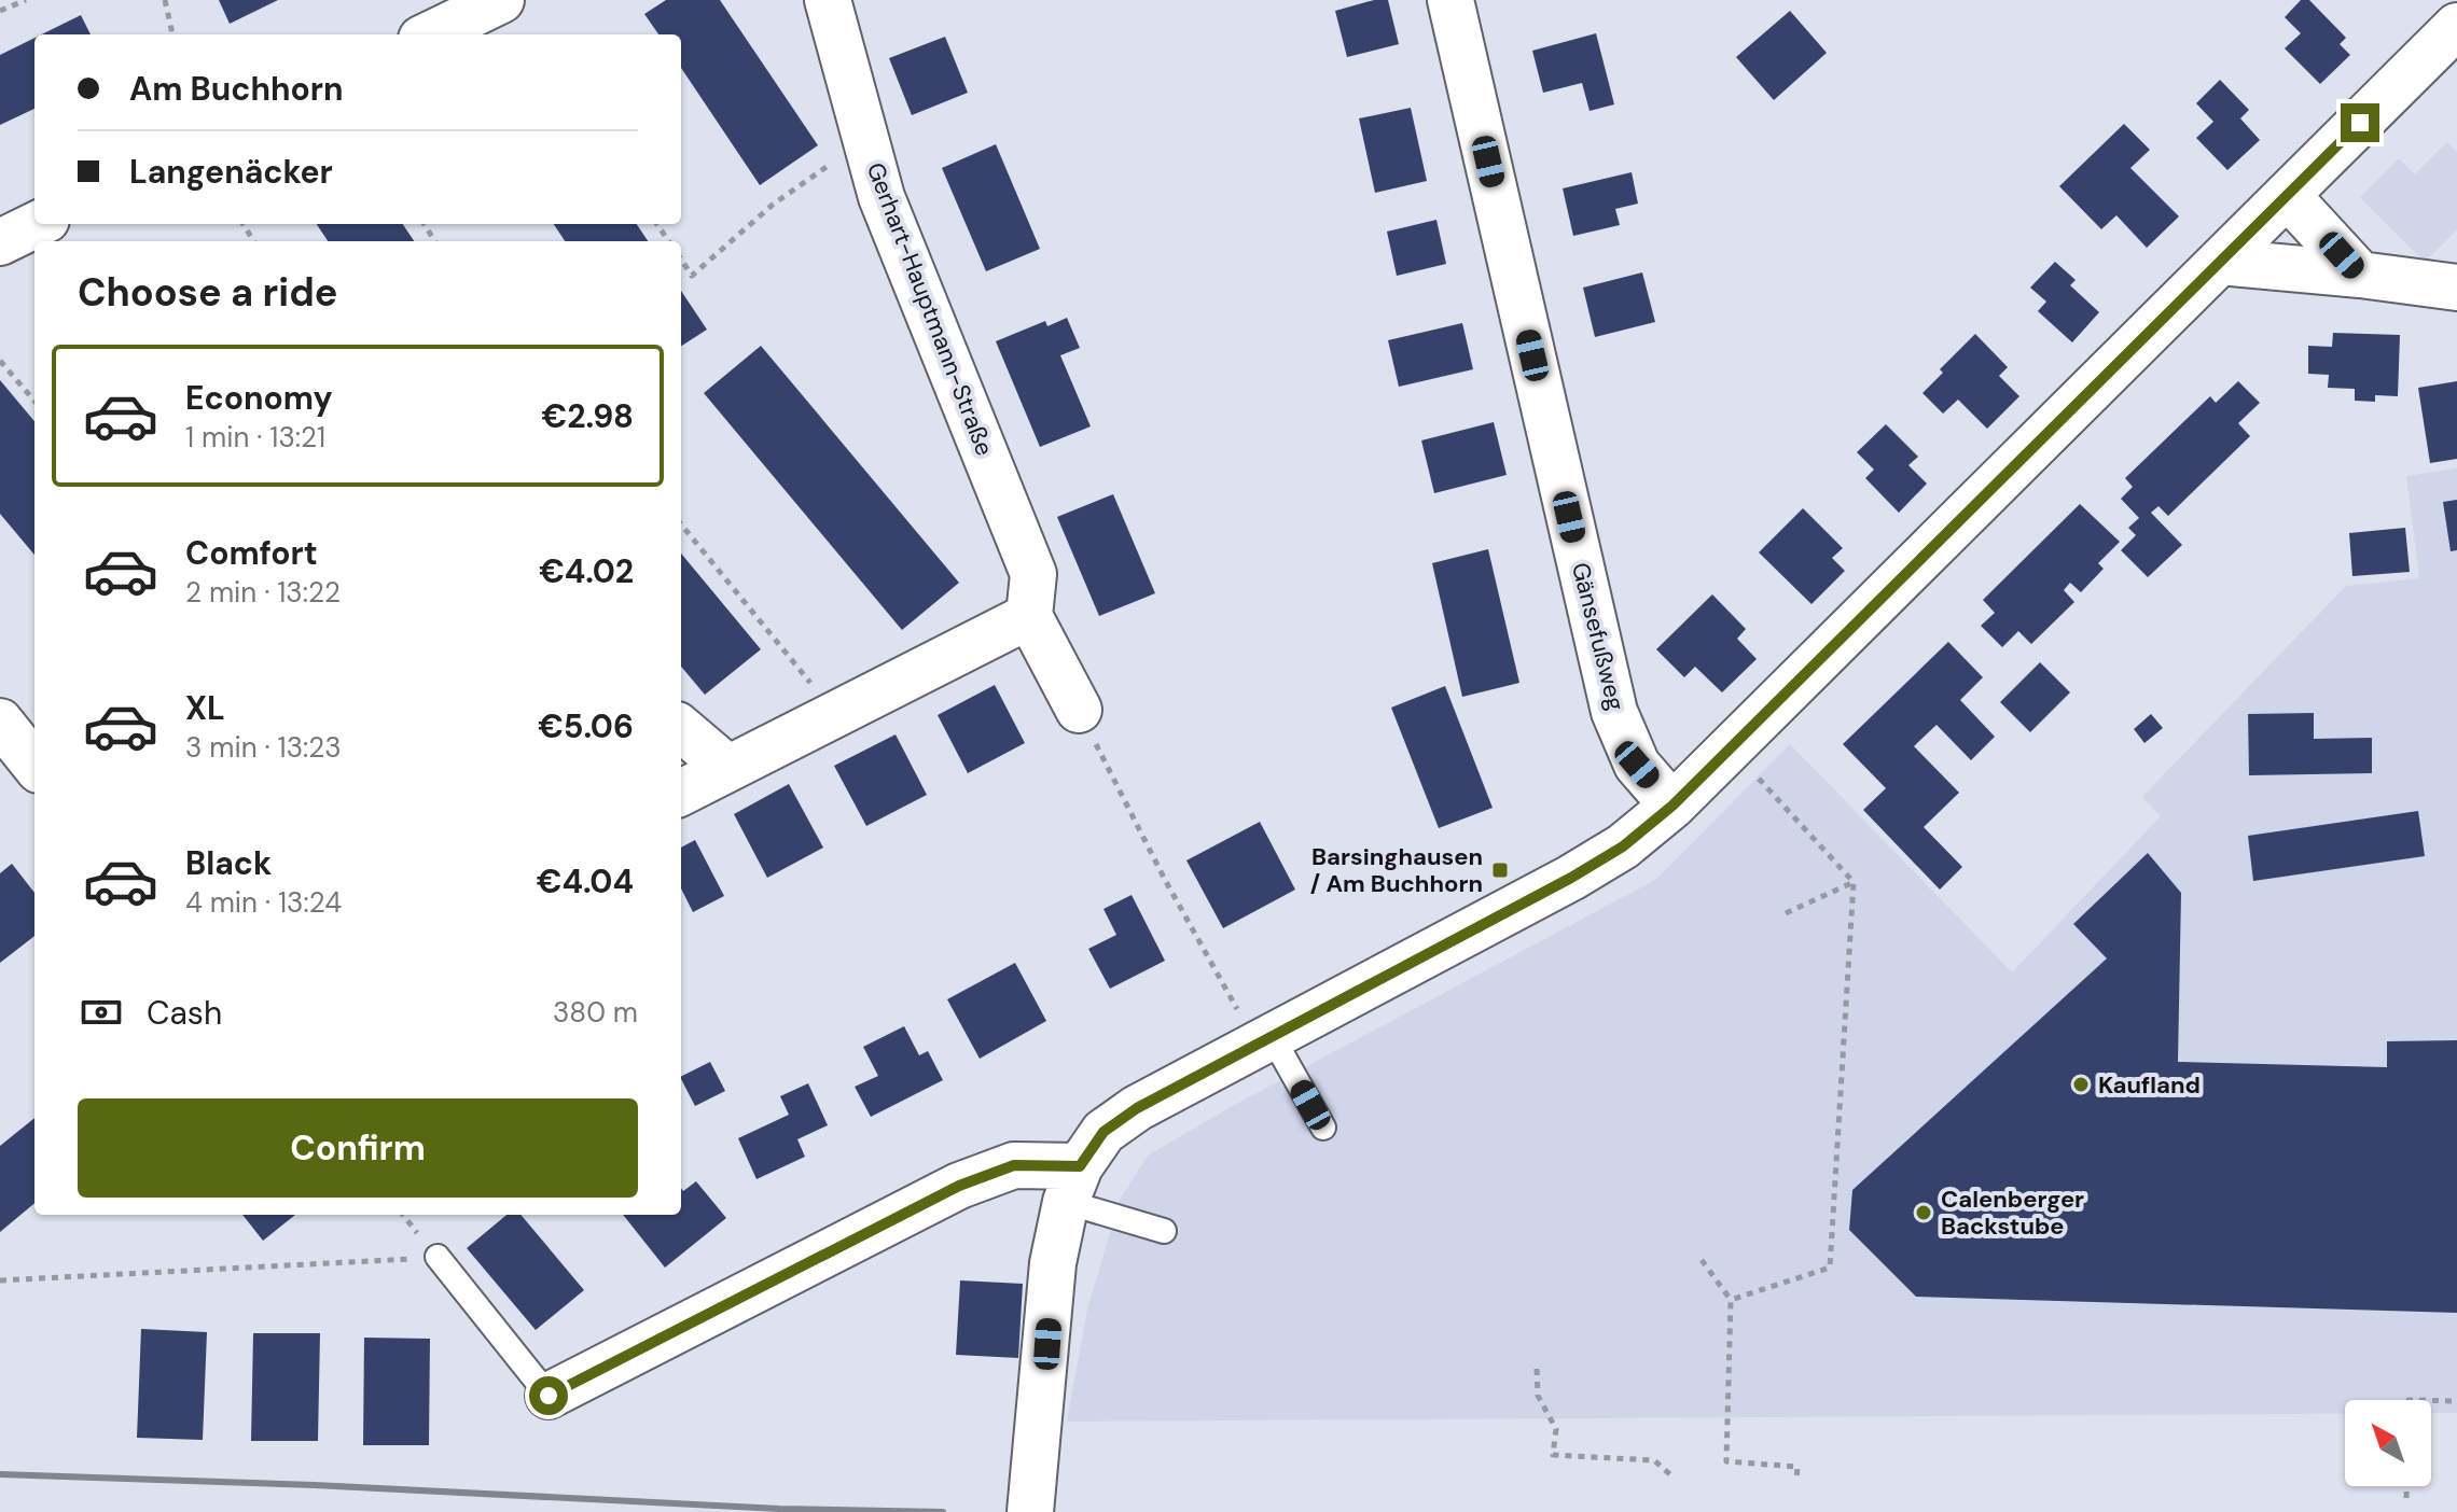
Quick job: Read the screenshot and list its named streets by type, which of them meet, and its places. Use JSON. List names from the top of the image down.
{
  "streets": {
    "street": ["Gerhart-Hauptmann-Straße", "Gänsefußweg"]
  },
  "places": {
    "transit": ["Barsinghausen / Am Buchhorn"],
    "other": ["Kaufland", "Calenberger Backstube"]
  },
  "north": "top left",
  "page": {
    "banner": ["Am Buchhorn", "Langenäcker"],
    "heading": "Choose a ride",
    "list": [
      {
        "name": "Economy",
        "note": "1 min · 13:21",
        "value": "€2.98"
      },
      {
        "name": "Comfort",
        "note": "2 min · 13:22",
        "value": "€4.02"
      },
      {
        "name": "XL",
        "note": "3 min · 13:23",
        "value": "€5.06"
      },
      {
        "name": "Black",
        "note": "4 min · 13:24",
        "value": "€4.04"
      }
    ],
    "pay": ["Cash", "380 m"],
    "buttons": "Confirm"
  }
}
